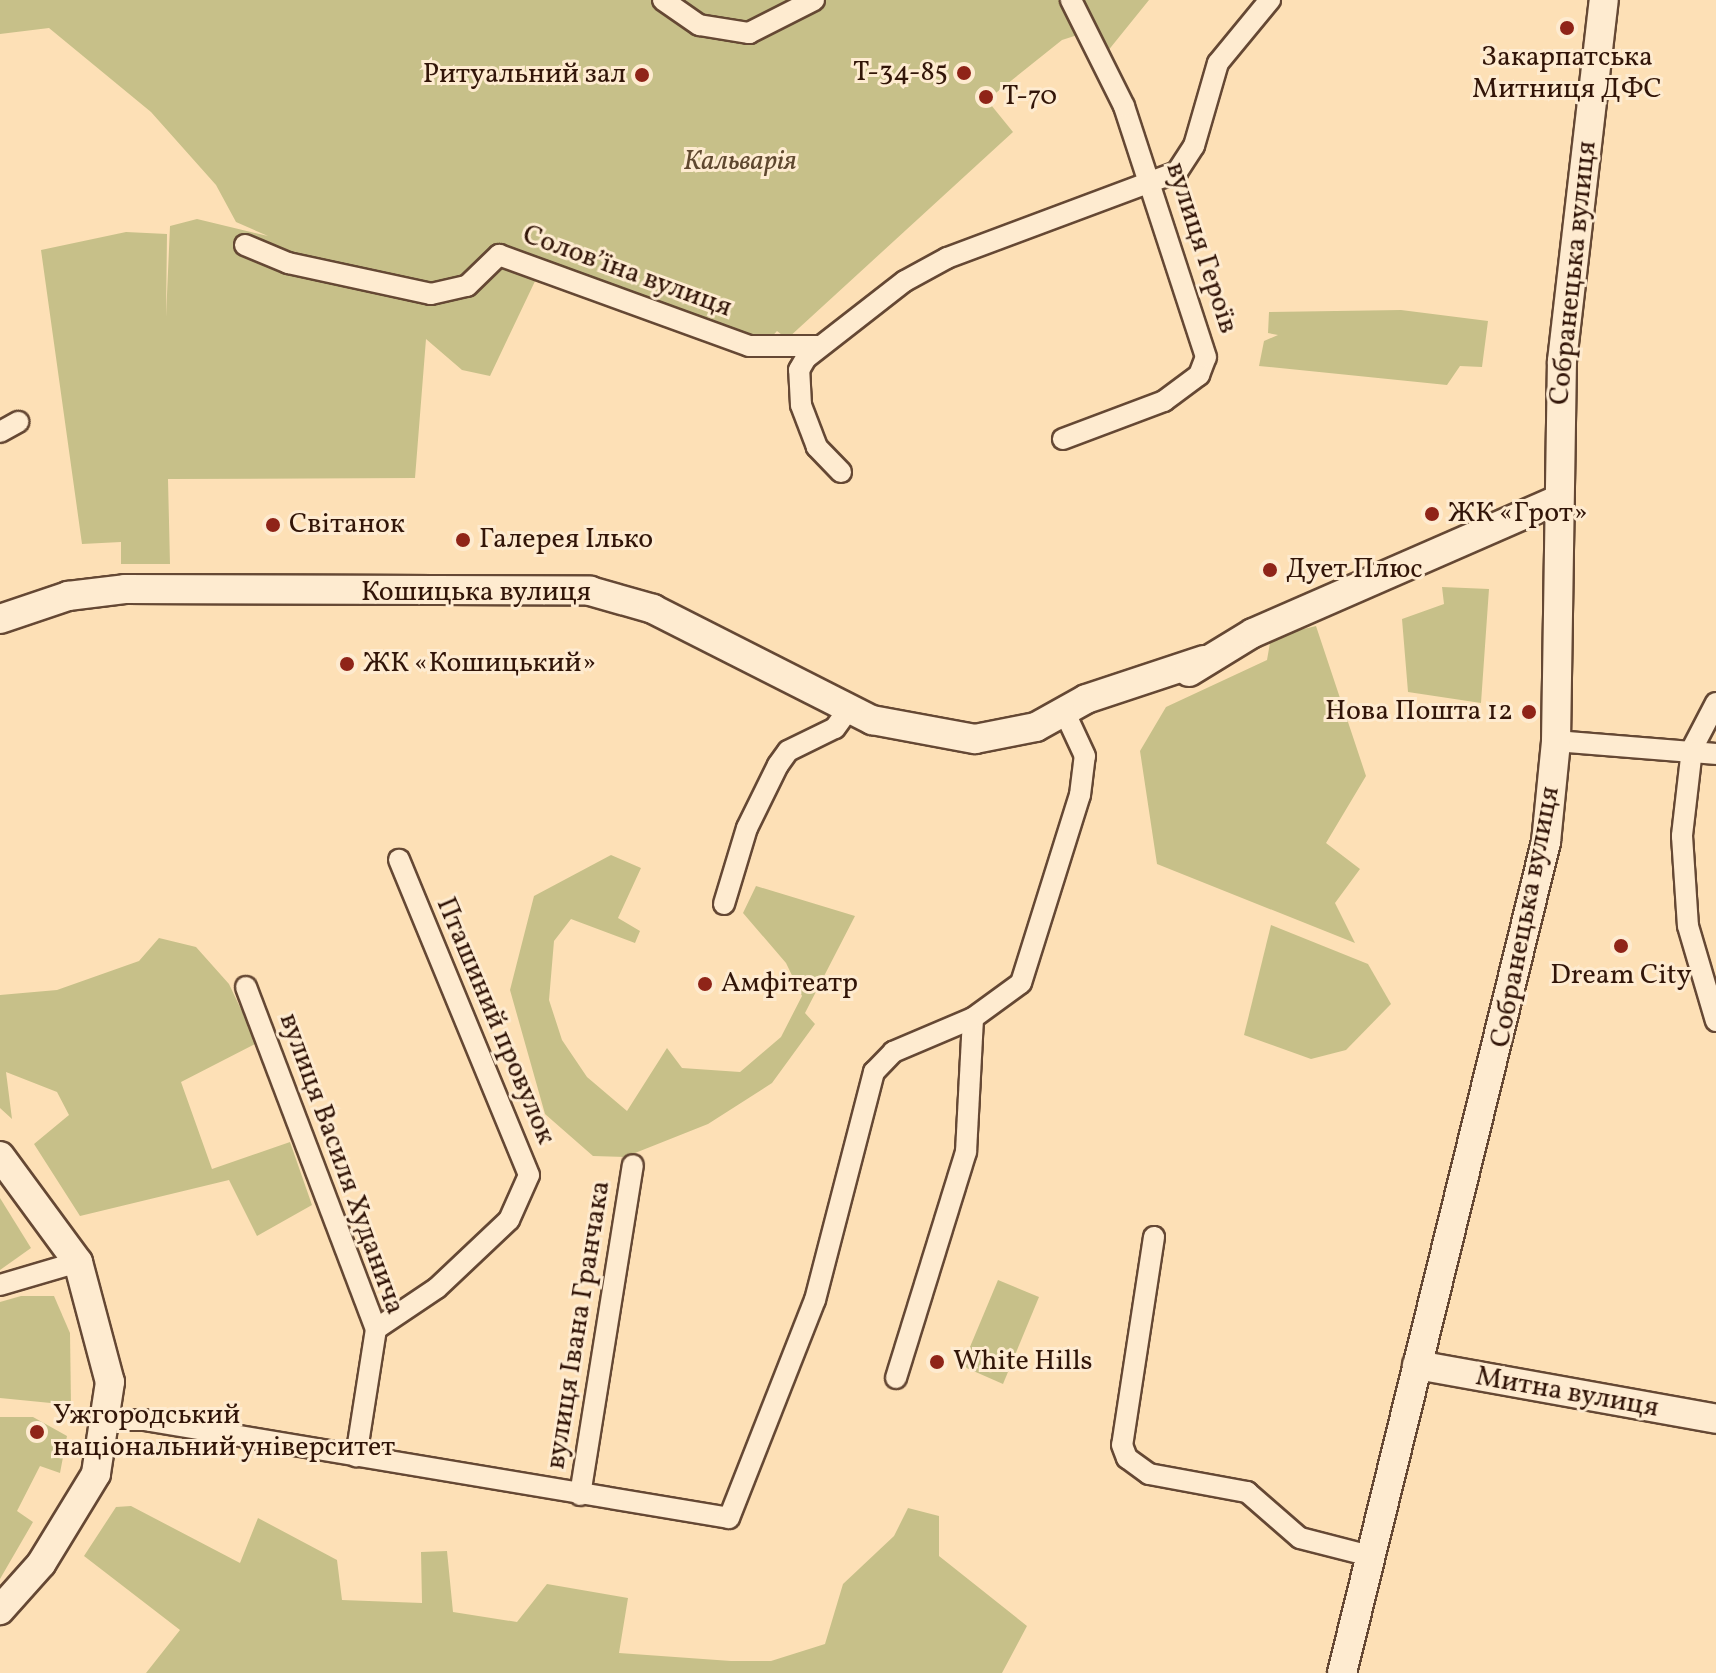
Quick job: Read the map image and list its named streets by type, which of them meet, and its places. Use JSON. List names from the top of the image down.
{
  "streets": {
    "street": [
      "вулиця Героїв",
      "Соловʼїна вулиця",
      "Собранецька вулиця",
      "Кошицька вулиця",
      "Пташиний провулок",
      "вулиця Василя Худанича",
      "вулиця Івана Гранчака",
      "Митна вулиця"
    ]
  },
  "crossings": [
    ["Собранецька вулиця", "Кошицька вулиця"],
    ["Собранецька вулиця", "Митна вулиця"],
    ["Пташиний провулок", "вулиця Василя Худанича"]
  ],
  "parks": ["Кальварія"],
  "places": [
    "Закарпатська Митниця ДФС",
    "Т-34-85",
    "Ритуальний зал",
    "Т-70",
    "ЖК «Грот»",
    "Світанок",
    "Галерея Ілько",
    "Дует Плюс",
    "ЖК «Кошицький»",
    "Нова Пошта 12",
    "Dream City",
    "Амфітеатр",
    "White Hills",
    "Ужгородський національний університет"
  ]
}
